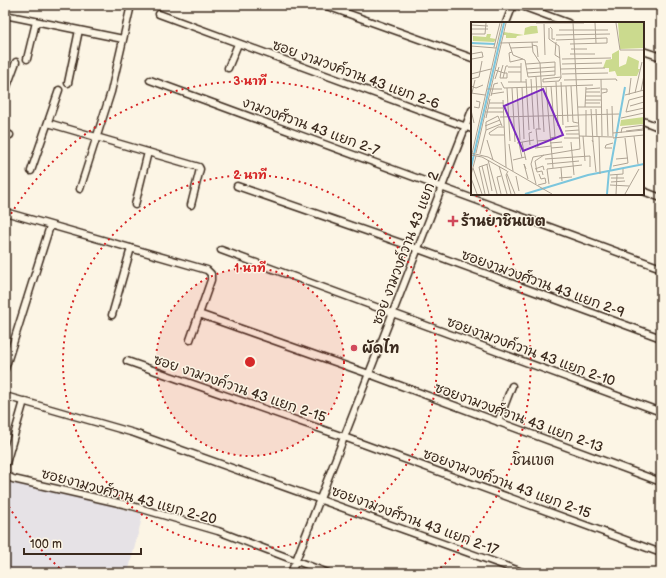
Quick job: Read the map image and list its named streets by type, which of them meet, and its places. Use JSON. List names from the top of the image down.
{
  "streets": {
    "street": [
      "ซอย งามวงค์วาน 43 แยก 2-6",
      "งามวงศ์วาน 43 แยก 2-7",
      "ซอย งามวงค์วาน 43 แยก 2",
      "ซอยงามวงศ์วาน 43 แยก 2-9",
      "ซอยงามวงค์วาน 43 แยก 2-10",
      "ซอย งามวงค์วาน 43 แยก 2-15",
      "ซอยงามวงศ์วาน 43 แยก 2-13",
      "ซอยงามวงค์วาน 43 แยก 2-15",
      "ซอยงามวงศ์วาน 43 แยก 2-20",
      "ซอยงามวงศ์วาน 43 แยก 2-17"
    ]
  },
  "crossings": [
    ["ซอย งามวงค์วาน 43 แยก 2-6", "ซอย งามวงค์วาน 43 แยก 2"],
    ["งามวงศ์วาน 43 แยก 2-7", "ซอย งามวงค์วาน 43 แยก 2"],
    ["ซอย งามวงค์วาน 43 แยก 2", "ซอยงามวงศ์วาน 43 แยก 2-9"],
    ["ซอย งามวงค์วาน 43 แยก 2", "ซอยงามวงค์วาน 43 แยก 2-10"],
    ["ซอย งามวงค์วาน 43 แยก 2", "ซอย งามวงค์วาน 43 แยก 2-15"],
    ["ซอย งามวงค์วาน 43 แยก 2", "ซอยงามวงศ์วาน 43 แยก 2-13"],
    ["ซอย งามวงค์วาน 43 แยก 2", "ซอยงามวงค์วาน 43 แยก 2-15"],
    ["ซอย งามวงค์วาน 43 แยก 2", "ซอยงามวงศ์วาน 43 แยก 2-20"],
    ["ซอย งามวงค์วาน 43 แยก 2", "ซอยงามวงศ์วาน 43 แยก 2-17"],
    ["ซอย งามวงค์วาน 43 แยก 2-15", "ซอยงามวงค์วาน 43 แยก 2-15"],
    ["ซอยงามวงศ์วาน 43 แยก 2-20", "ซอยงามวงศ์วาน 43 แยก 2-17"]
  ],
  "districts": ["ชินเขต"],
  "places": {
    "health": ["ร้านยาชินเขต"],
    "other": ["ผัดไท"]
  },
  "scale_bar": "100 m",
  "rings": ["3 นาที", "2 นาที", "1 นาที"]
}
